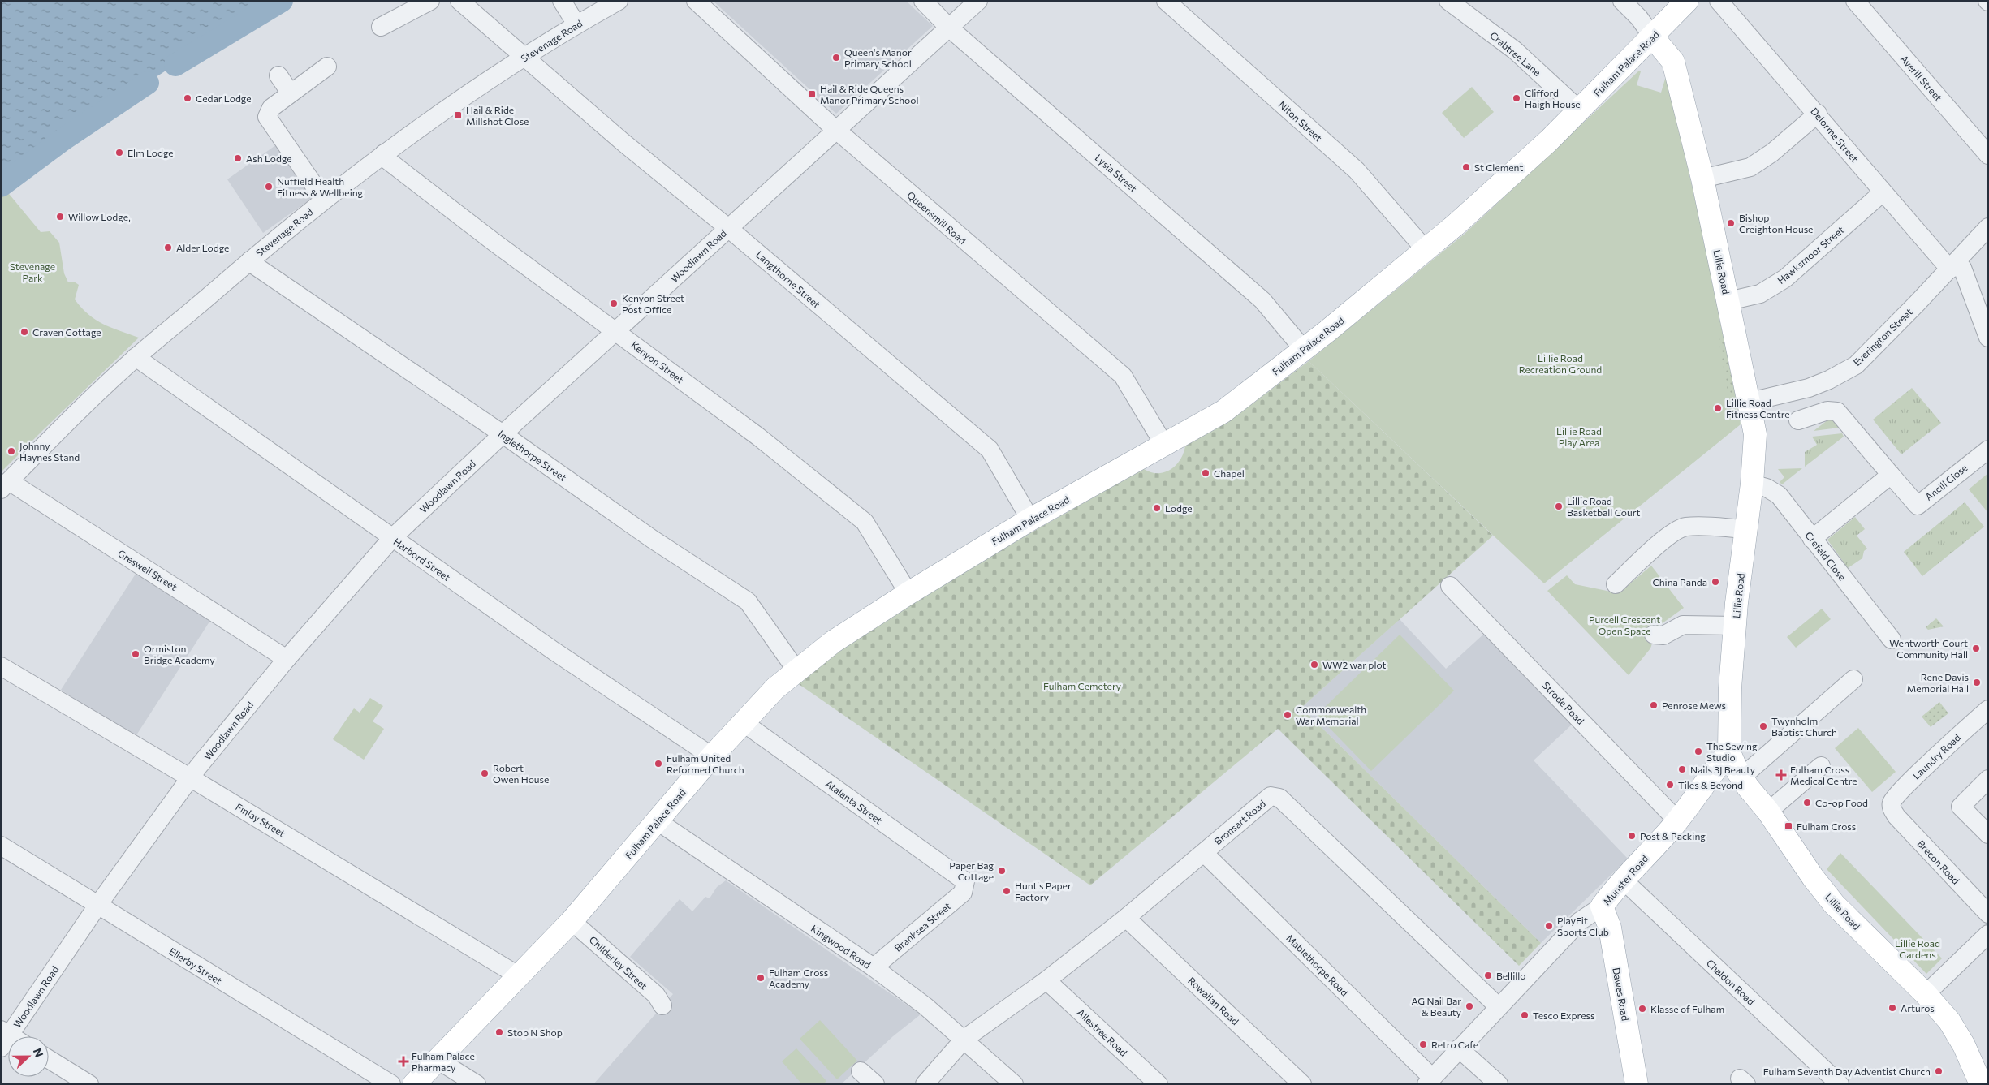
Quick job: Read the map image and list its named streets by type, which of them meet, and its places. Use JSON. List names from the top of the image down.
{
  "streets": {
    "main road": [
      "Fulham Palace Road",
      "Lillie Road",
      "Munster Road",
      "Dawes Road"
    ],
    "street": [
      "Stevenage Road",
      "Crabtree Lane",
      "Averill Street",
      "Niton Street",
      "Delorme Street",
      "Lysia Street",
      "Queensmill Road",
      "Hawksmoor Street",
      "Woodlawn Road",
      "Langthorne Street",
      "Everington Street",
      "Kenyon Street",
      "Inglethorpe Street",
      "Ancill Close",
      "Crefeld Close",
      "Harbord Street",
      "Greswell Street",
      "Strode Road",
      "Laundry Road",
      "Atalanta Street",
      "Finlay Street",
      "Bronsart Road",
      "Brecon Road",
      "Branksea Street",
      "Kingwood Road",
      "Childerley Street",
      "Mablethorpe Road",
      "Ellerby Street",
      "Chaldon Road",
      "Rowallan Road",
      "Allestree Road"
    ]
  },
  "crossings": [
    ["Stevenage Road", "Langthorne Street"],
    ["Stevenage Road", "Kenyon Street"],
    ["Stevenage Road", "Inglethorpe Street"],
    ["Stevenage Road", "Harbord Street"],
    ["Stevenage Road", "Greswell Street"],
    ["Crabtree Lane", "Fulham Palace Road"],
    ["Fulham Palace Road", "Niton Street"],
    ["Fulham Palace Road", "Lysia Street"],
    ["Fulham Palace Road", "Queensmill Road"],
    ["Fulham Palace Road", "Lillie Road"],
    ["Fulham Palace Road", "Langthorne Street"],
    ["Fulham Palace Road", "Kenyon Street"],
    ["Fulham Palace Road", "Inglethorpe Street"],
    ["Fulham Palace Road", "Harbord Street"],
    ["Fulham Palace Road", "Atalanta Street"],
    ["Fulham Palace Road", "Finlay Street"],
    ["Fulham Palace Road", "Kingwood Road"],
    ["Fulham Palace Road", "Childerley Street"],
    ["Delorme Street", "Hawksmoor Street"],
    ["Delorme Street", "Everington Street"],
    ["Lysia Street", "Woodlawn Road"],
    ["Queensmill Road", "Woodlawn Road"],
    ["Hawksmoor Street", "Lillie Road"],
    ["Woodlawn Road", "Langthorne Street"],
    ["Woodlawn Road", "Kenyon Street"],
    ["Woodlawn Road", "Inglethorpe Street"],
    ["Woodlawn Road", "Harbord Street"],
    ["Woodlawn Road", "Greswell Street"],
    ["Woodlawn Road", "Finlay Street"],
    ["Woodlawn Road", "Ellerby Street"],
    ["Lillie Road", "Everington Street"],
    ["Lillie Road", "Crefeld Close"],
    ["Lillie Road", "Munster Road"],
    ["Strode Road", "Munster Road"],
    ["Laundry Road", "Brecon Road"],
    ["Atalanta Street", "Branksea Street"],
    ["Bronsart Road", "Munster Road"],
    ["Bronsart Road", "Kingwood Road"],
    ["Bronsart Road", "Mablethorpe Road"],
    ["Bronsart Road", "Rowallan Road"],
    ["Bronsart Road", "Allestree Road"],
    ["Munster Road", "Mablethorpe Road"],
    ["Munster Road", "Chaldon Road"],
    ["Munster Road", "Dawes Road"],
    ["Branksea Street", "Kingwood Road"]
  ],
  "parks": [
    "Stevenage Park",
    "Lillie Road Recreation Ground",
    "Lillie Road Play Area",
    "Purcell Crescent Open Space",
    "Fulham Cemetery",
    "Lillie Road Gardens"
  ],
  "places": {
    "other": [
      "Queen's Manor Primary School",
      "Cedar Lodge",
      "Clifford Haigh House",
      "Elm Lodge",
      "Ash Lodge",
      "St Clement",
      "Nuffield Health Fitness & Wellbeing",
      "Willow Lodge,",
      "Bishop Creighton House",
      "Alder Lodge",
      "Kenyon Street Post Office",
      "Craven Cottage",
      "Lillie Road Fitness Centre",
      "Johnny Haynes Stand",
      "Chapel",
      "Lillie Road Basketball Court",
      "Lodge",
      "China Panda",
      "Wentworth Court Community Hall",
      "Ormiston Bridge Academy",
      "WW2 war plot",
      "Rene Davis Memorial Hall",
      "Penrose Mews",
      "Commonwealth War Memorial",
      "Twynholm Baptist Church",
      "The Sewing Studio",
      "Fulham United Reformed Church",
      "Nails 3J Beauty",
      "Robert Owen House",
      "Tiles & Beyond",
      "Co-op Food",
      "Post & Packing",
      "Paper Bag Cottage",
      "Hunt's Paper Factory",
      "PlayFit Sports Club",
      "Bellillo",
      "Fulham Cross Academy",
      "AG Nail Bar & Beauty",
      "Arturos",
      "Klasse of Fulham",
      "Tesco Express",
      "Stop N Shop",
      "Retro Cafe",
      "Fulham Seventh Day Adventist Church"
    ],
    "transit": ["Hail & Ride Queens Manor Primary School", "Hail & Ride Millshot Close", "Fulham Cross"],
    "health": ["Fulham Cross Medical Centre", "Fulham Palace Pharmacy"]
  },
  "north": "right"
}
